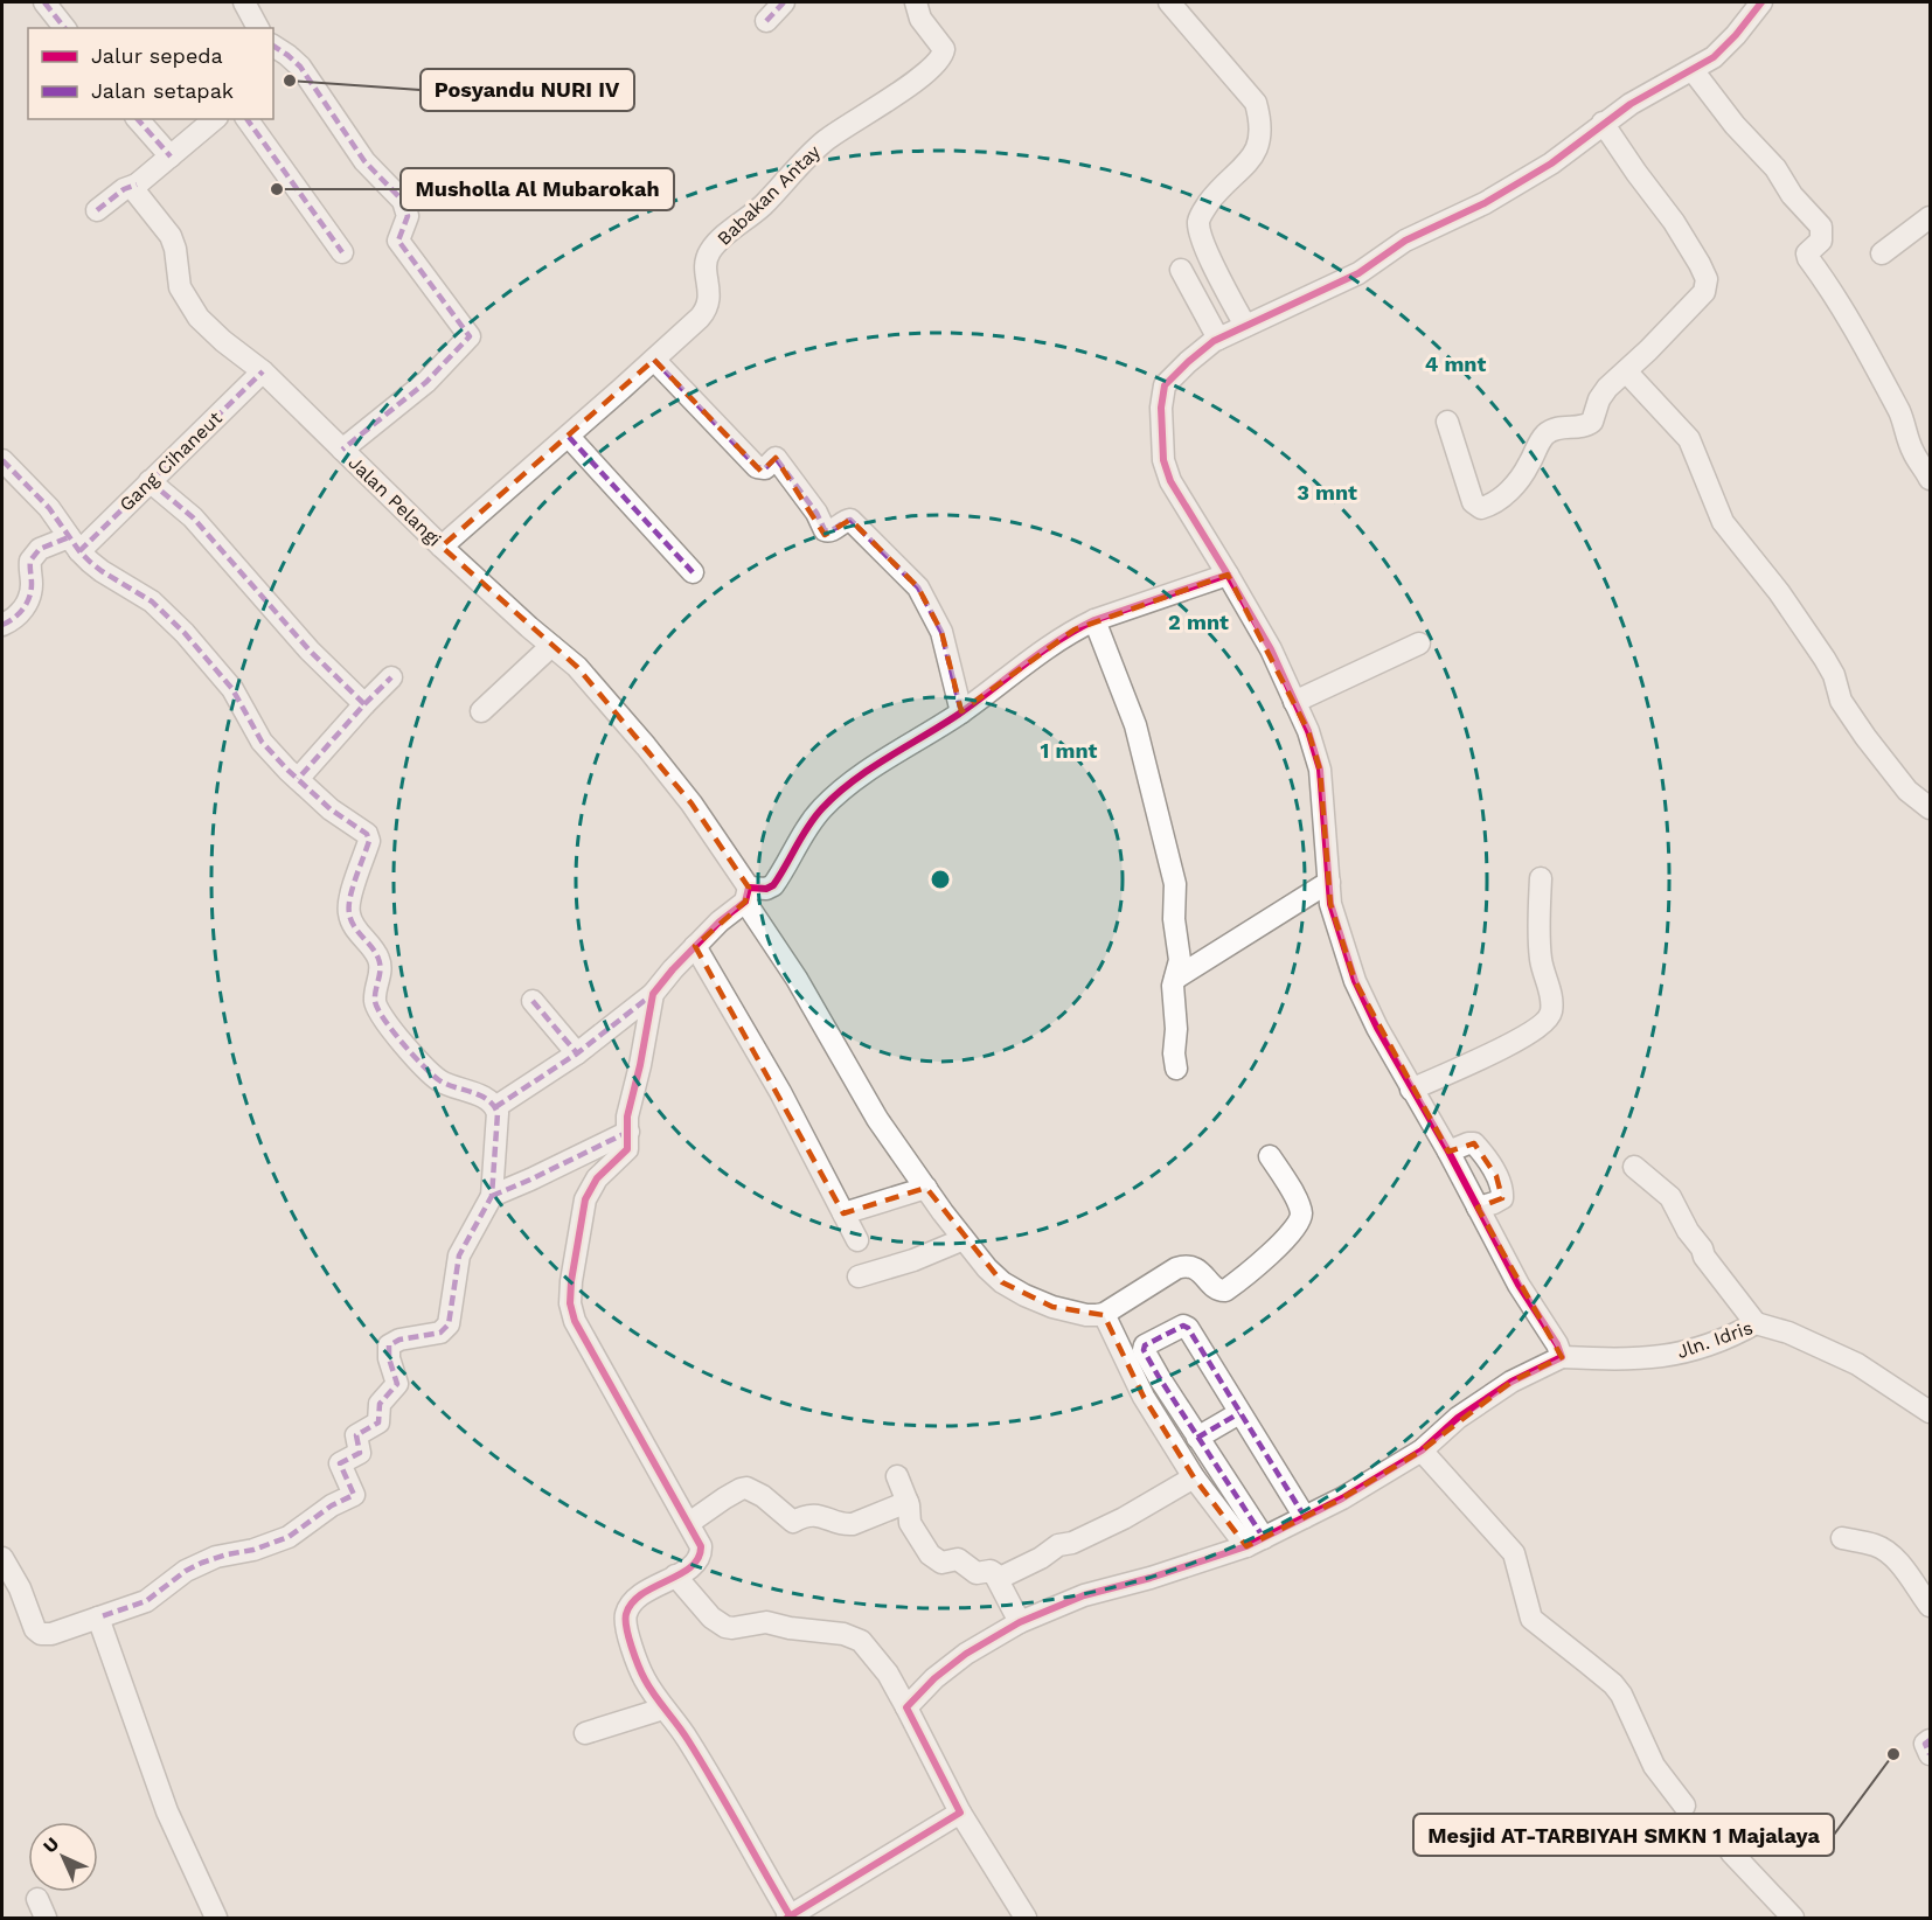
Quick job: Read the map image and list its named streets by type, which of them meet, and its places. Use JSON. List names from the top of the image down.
{
  "streets": {
    "street": [
      "Babakan Antay",
      "Gang Cihaneut",
      "Jalan Pelangi",
      "Jln. Idris"
    ]
  },
  "crossings": [
    ["Babakan Antay", "Jalan Pelangi"],
    ["Gang Cihaneut", "Jalan Pelangi"]
  ],
  "places": ["Posyandu NURI IV", "Musholla Al Mubarokah", "Mesjid AT-TARBIYAH SMKN 1 Majalaya"],
  "legend": ["Jalur sepeda", "Jalan setapak"],
  "north": "top left",
  "rings": [
    "4 mnt",
    "3 mnt",
    "2 mnt",
    "1 mnt"
  ]
}
